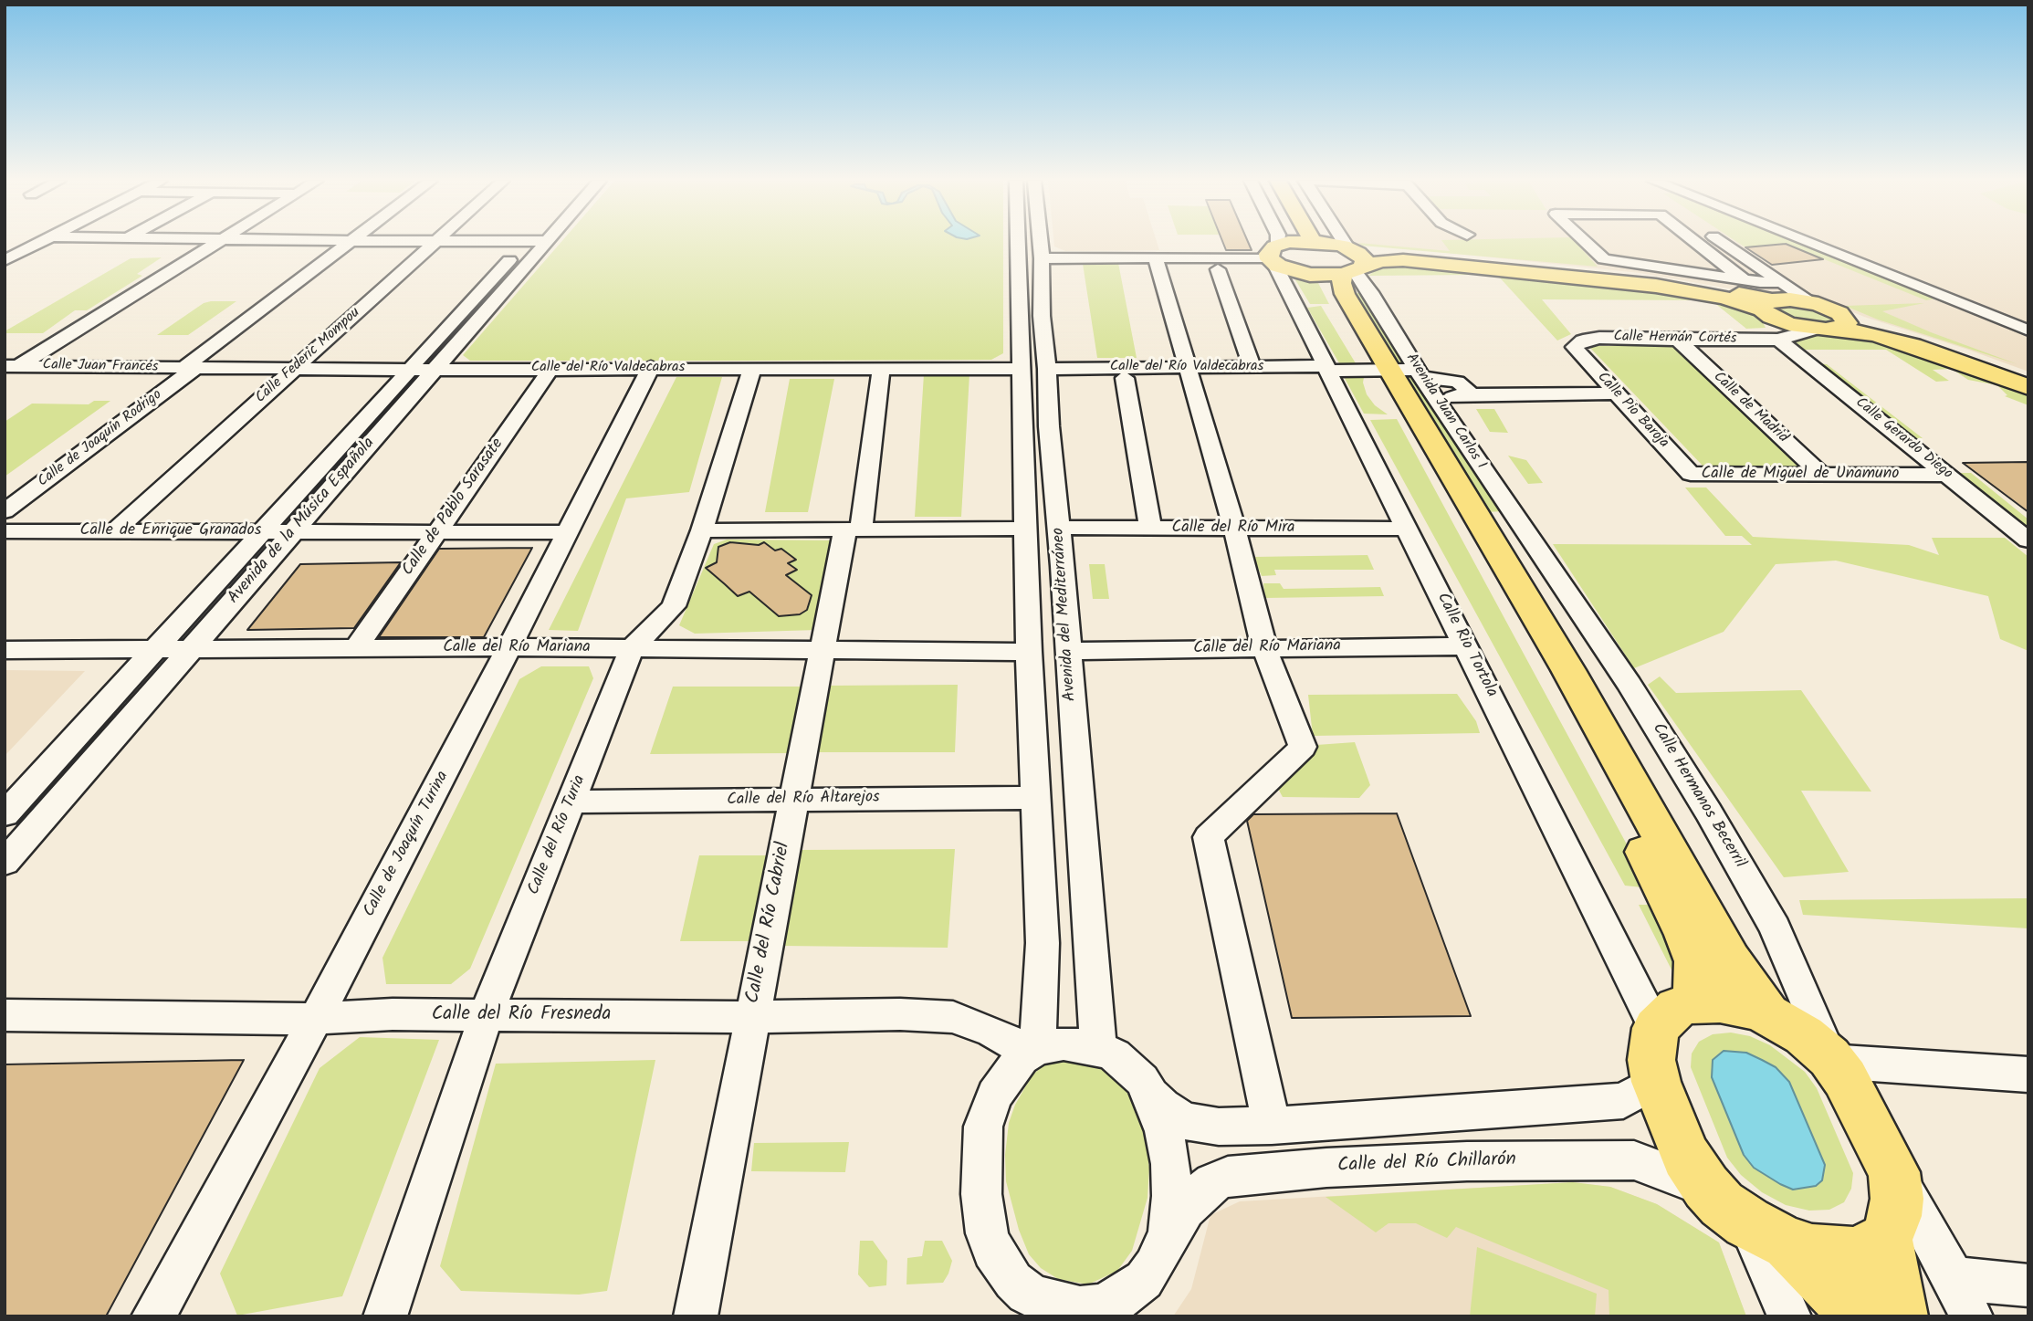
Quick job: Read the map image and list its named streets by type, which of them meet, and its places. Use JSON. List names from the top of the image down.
{
  "streets": {
    "main road": ["Avenida Juan Carlos I"],
    "street": [
      "Calle Hernán Cortés",
      "Calle Federic Mompou",
      "Calle Juan Francés",
      "Calle del Río Valdecabras",
      "Calle de Madrid",
      "Calle Pio Baroja",
      "Calle de Joaquín Rodrigo",
      "Calle Gerardo Diego",
      "Calle de Miguel de Unamuno",
      "Calle de Pablo Sarasate",
      "Avenida de la Música Española",
      "Calle del Río Mira",
      "Calle de Enrique Granados",
      "Avenida del Mediterráneo",
      "Calle Rio Tortola",
      "Calle del Río Mariana",
      "Calle Hermanos Becerril",
      "Calle del Río Altarejos",
      "Calle del Río Turia",
      "Calle de Joaquín Turina",
      "Calle del Río Cabriel",
      "Calle del Río Fresneda",
      "Calle del Río Chillarón"
    ]
  },
  "crossings": [
    ["Calle Hernán Cortés", "Calle de Madrid"],
    ["Calle Hernán Cortés", "Calle Pio Baroja"],
    ["Calle Hernán Cortés", "Calle Gerardo Diego"],
    ["Calle Federic Mompou", "Calle del Río Valdecabras"],
    ["Calle Federic Mompou", "Calle de Enrique Granados"],
    ["Calle Juan Francés", "Calle del Río Valdecabras"],
    ["Calle Juan Francés", "Calle de Joaquín Rodrigo"],
    ["Calle del Río Valdecabras", "Avenida Juan Carlos I"],
    ["Calle del Río Valdecabras", "Calle de Joaquín Rodrigo"],
    ["Calle del Río Valdecabras", "Calle de Pablo Sarasate"],
    ["Calle del Río Valdecabras", "Avenida de la Música Española"],
    ["Calle del Río Valdecabras", "Avenida del Mediterráneo"],
    ["Calle del Río Valdecabras", "Calle Rio Tortola"],
    ["Calle del Río Valdecabras", "Calle del Río Turia"],
    ["Calle del Río Valdecabras", "Calle de Joaquín Turina"],
    ["Calle del Río Valdecabras", "Calle del Río Cabriel"],
    ["Calle de Madrid", "Calle de Miguel de Unamuno"],
    ["Calle Pio Baroja", "Calle de Miguel de Unamuno"],
    ["Avenida Juan Carlos I", "Calle Hermanos Becerril"],
    ["Calle Gerardo Diego", "Calle de Miguel de Unamuno"],
    ["Calle de Pablo Sarasate", "Calle de Enrique Granados"],
    ["Calle de Pablo Sarasate", "Calle del Río Mariana"],
    ["Avenida de la Música Española", "Calle de Enrique Granados"],
    ["Avenida de la Música Española", "Calle del Río Mariana"],
    ["Calle del Río Mira", "Avenida del Mediterráneo"],
    ["Calle del Río Mira", "Calle Rio Tortola"],
    ["Calle de Enrique Granados", "Calle de Joaquín Turina"],
    ["Avenida del Mediterráneo", "Calle del Río Mariana"],
    ["Avenida del Mediterráneo", "Calle del Río Altarejos"],
    ["Avenida del Mediterráneo", "Calle del Río Fresneda"],
    ["Calle Rio Tortola", "Calle del Río Mariana"],
    ["Calle del Río Mariana", "Calle del Río Turia"],
    ["Calle del Río Mariana", "Calle de Joaquín Turina"],
    ["Calle del Río Mariana", "Calle del Río Cabriel"],
    ["Calle del Río Altarejos", "Calle del Río Turia"],
    ["Calle del Río Altarejos", "Calle del Río Cabriel"],
    ["Calle del Río Turia", "Calle del Río Fresneda"],
    ["Calle de Joaquín Turina", "Calle del Río Fresneda"],
    ["Calle del Río Cabriel", "Calle del Río Fresneda"]
  ]
}
